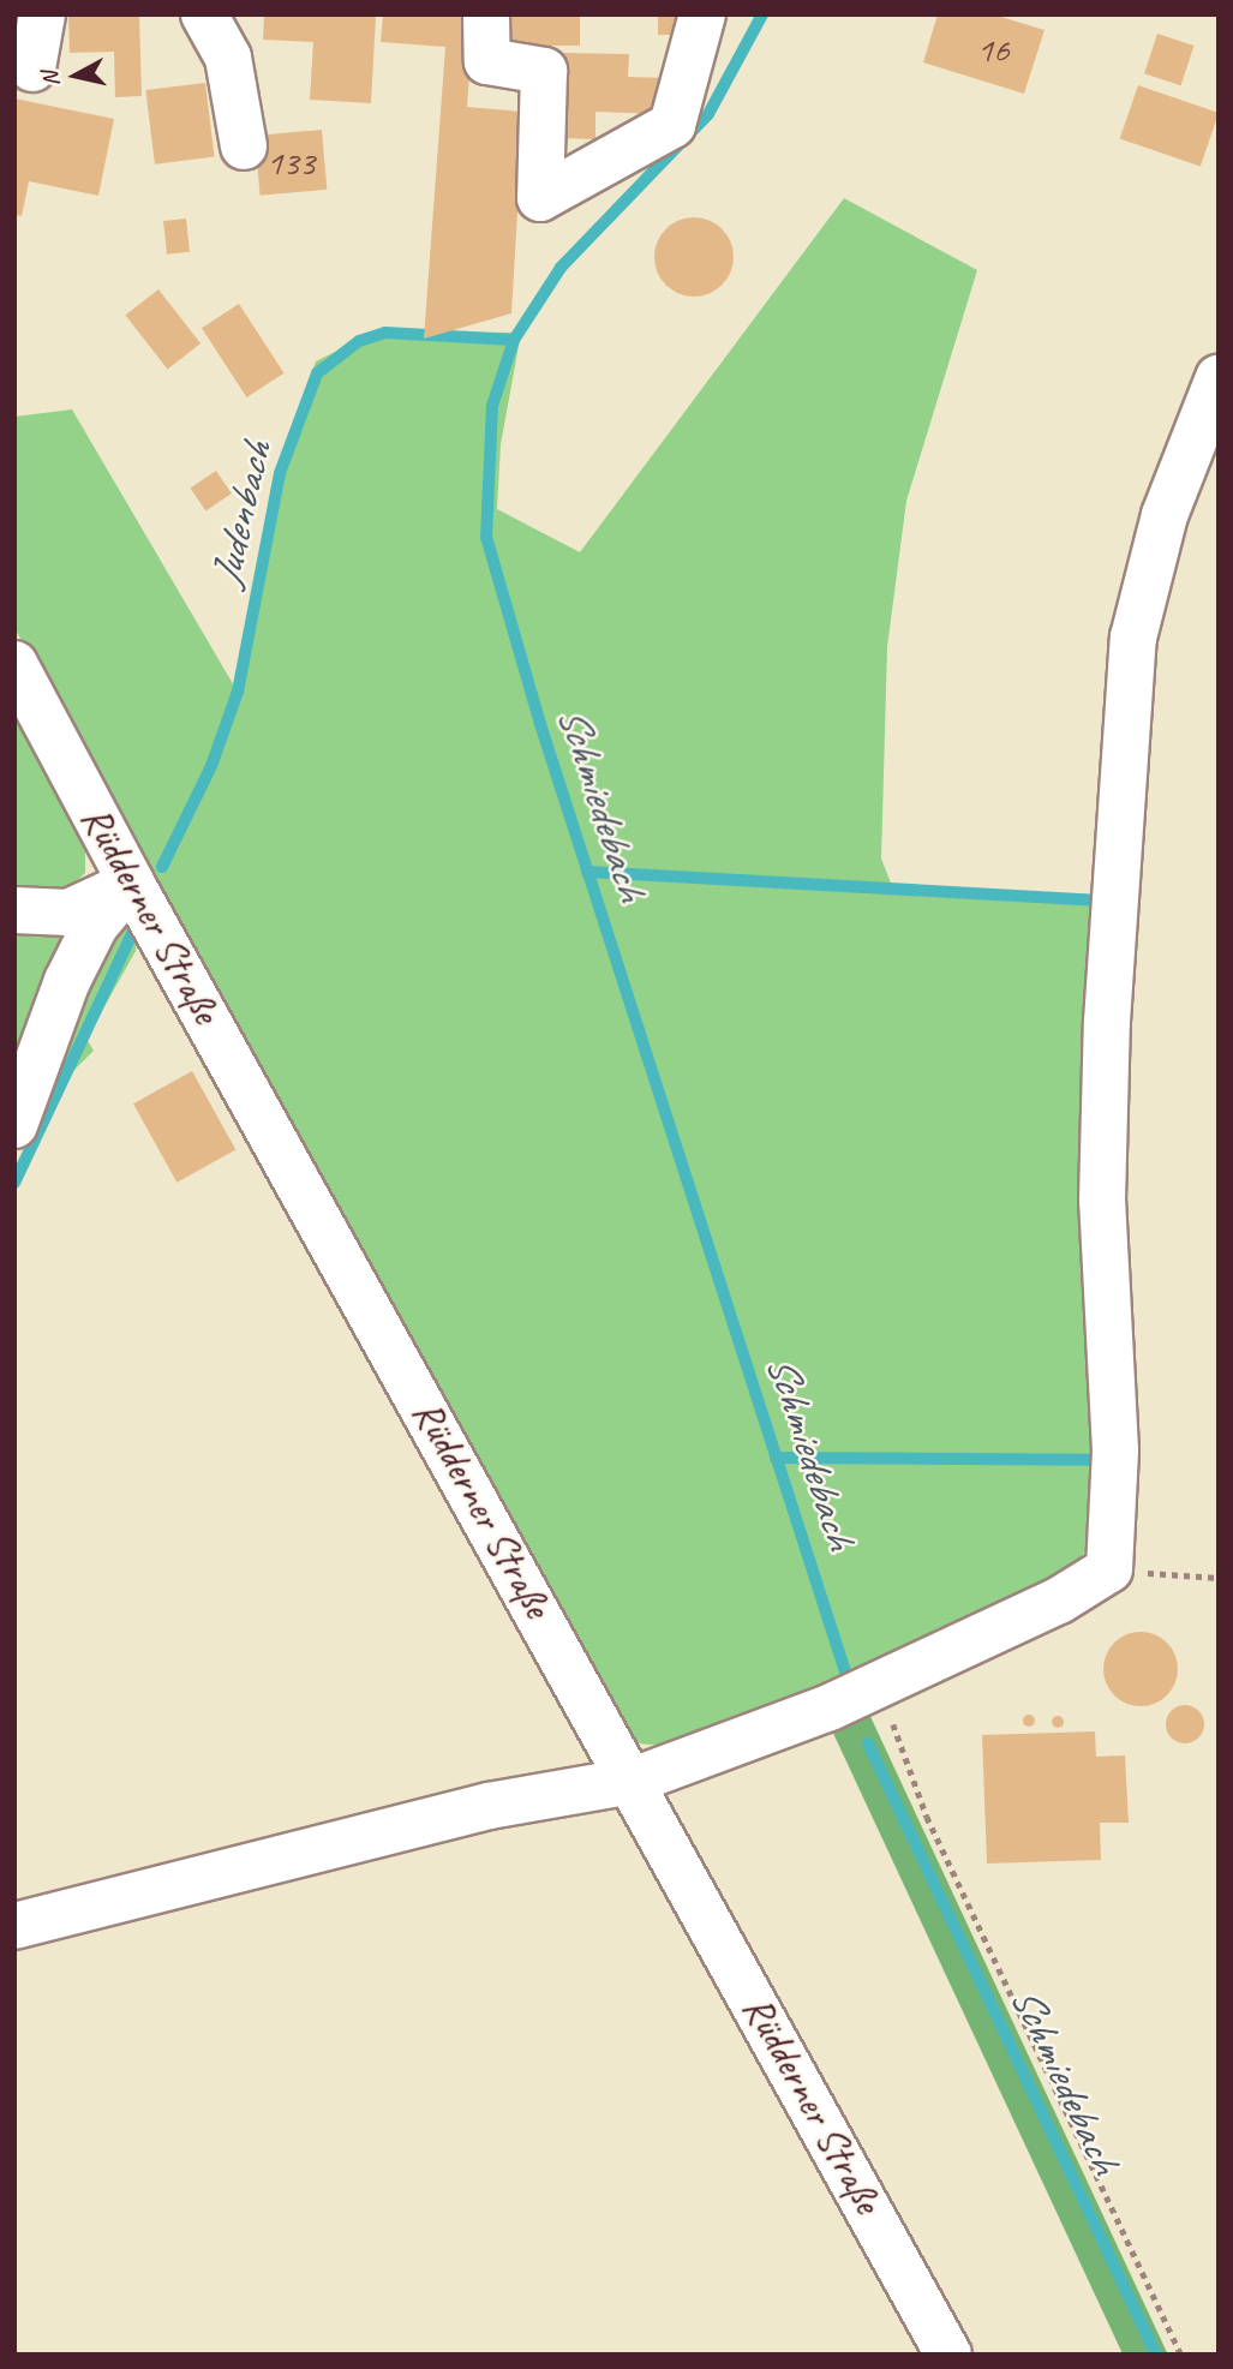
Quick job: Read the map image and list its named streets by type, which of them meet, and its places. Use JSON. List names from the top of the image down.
{
  "streets": {
    "street": ["Rüdderner Straße"]
  },
  "water": ["Judenbach", "Schmiedebach"],
  "house_numbers": ["16", "133"],
  "north": "left"
}
